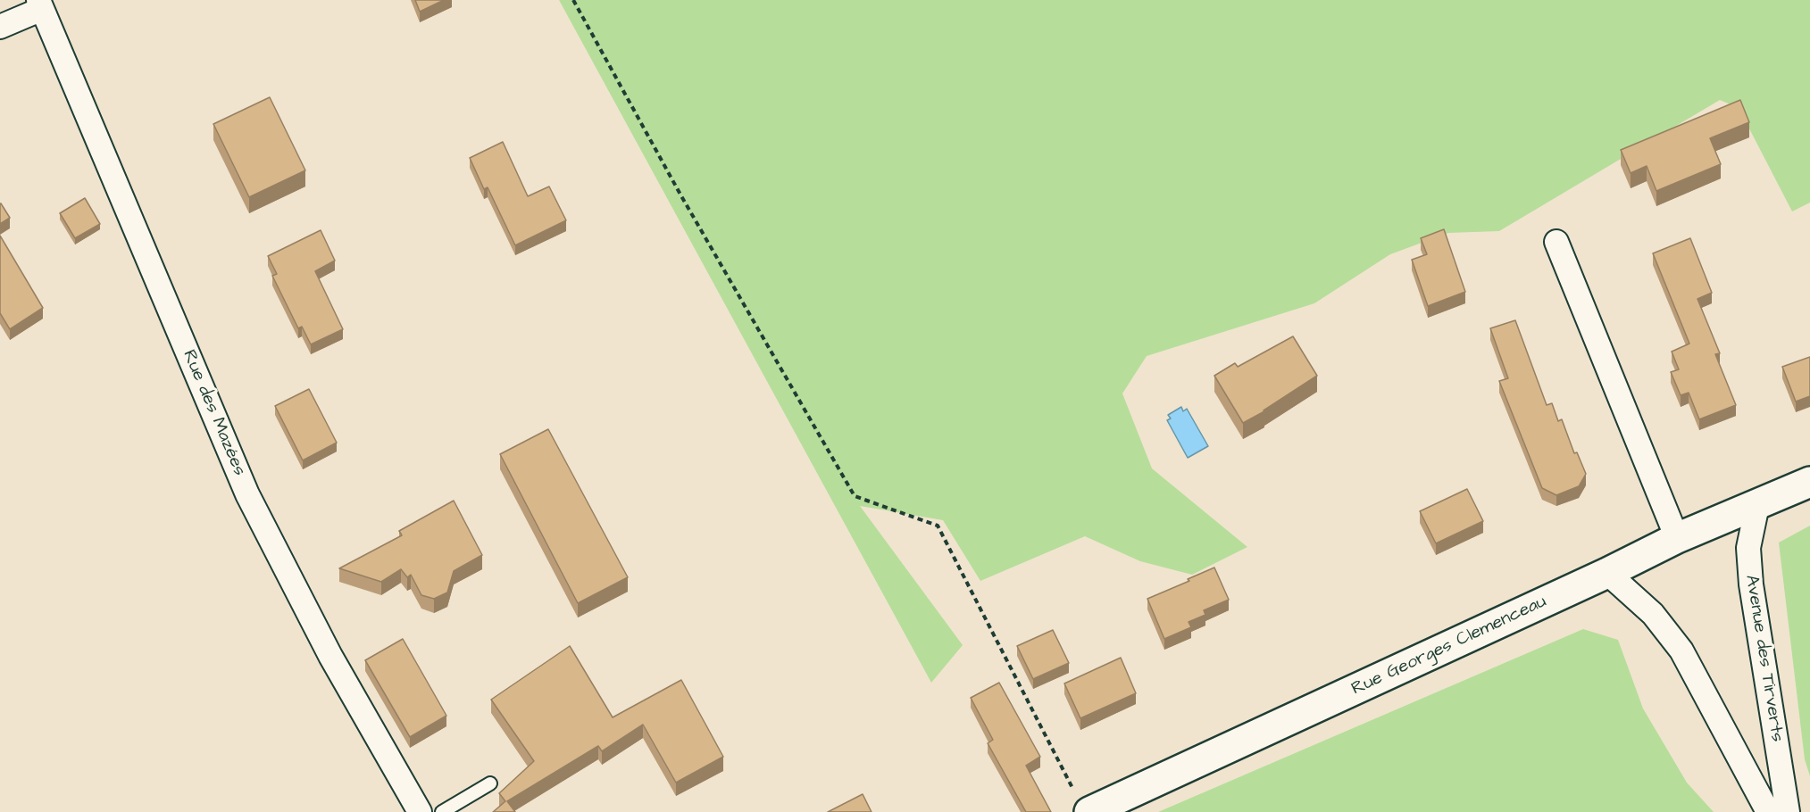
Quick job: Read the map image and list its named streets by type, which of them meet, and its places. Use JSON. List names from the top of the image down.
{
  "streets": {
    "main road": ["Rue Georges Clemenceau"],
    "street": ["Rue des Mazées", "Avenue des Tirverts"]
  },
  "crossings": [
    ["Rue Georges Clemenceau", "Avenue des Tirverts"]
  ]
}
